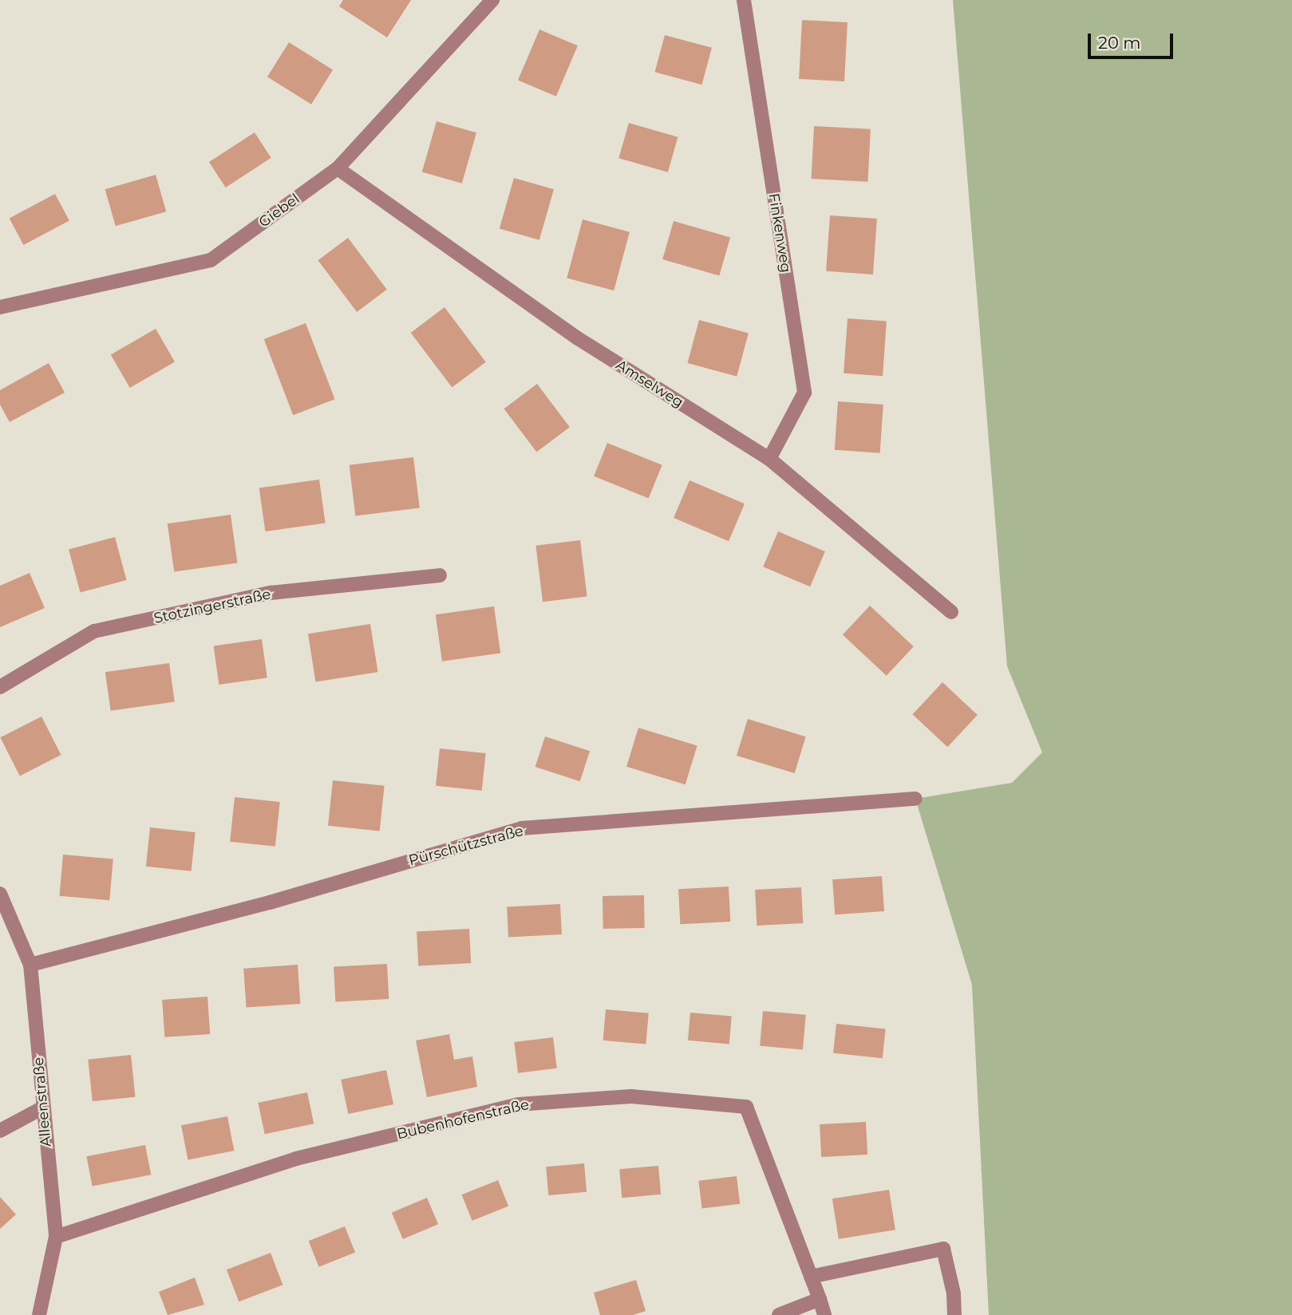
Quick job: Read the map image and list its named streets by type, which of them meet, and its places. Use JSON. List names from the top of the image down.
{
  "streets": {
    "street": [
      "Giebel",
      "Finkenweg",
      "Amselweg",
      "Stotzingerstraße",
      "Pürschützstraße",
      "Alleenstraße",
      "Bubenhofenstraße"
    ]
  },
  "crossings": [
    ["Giebel", "Amselweg"],
    ["Finkenweg", "Amselweg"],
    ["Pürschützstraße", "Alleenstraße"],
    ["Alleenstraße", "Bubenhofenstraße"]
  ],
  "scale_bar": "20 m"
}
